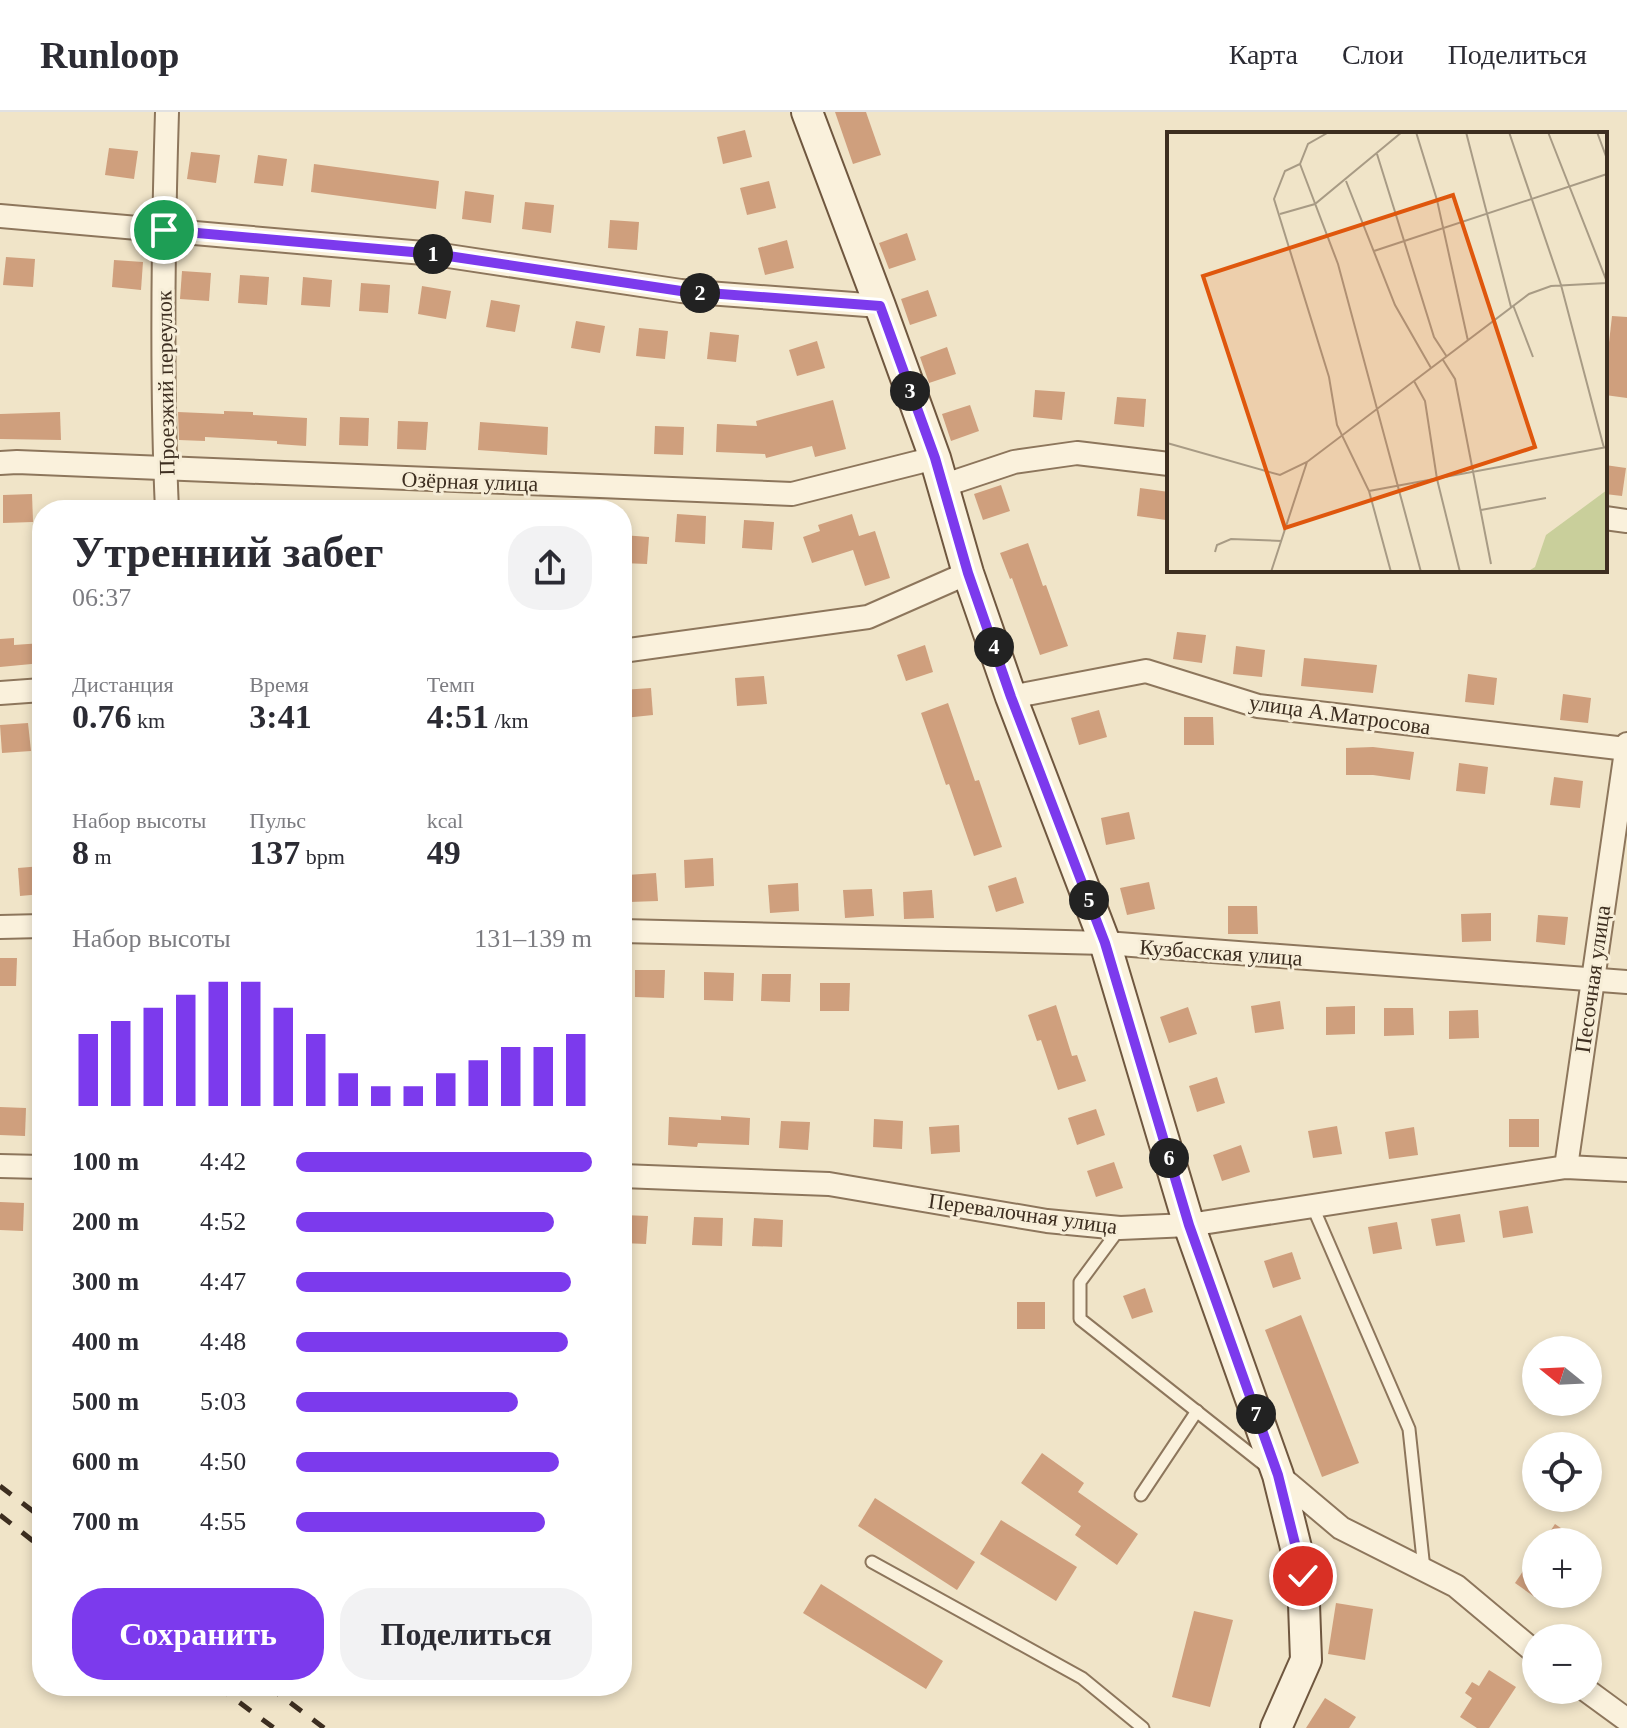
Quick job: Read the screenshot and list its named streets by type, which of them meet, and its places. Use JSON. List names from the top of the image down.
{
  "streets": {
    "street": [
      "Проезжий переулок",
      "Озёрная улица",
      "улица А.Матросова",
      "Кузбасская улица",
      "Песочная улица",
      "Перевалочная улица"
    ]
  },
  "crossings": [
    ["Проезжий переулок", "Озёрная улица"],
    ["улица А.Матросова", "Песочная улица"],
    ["Кузбасская улица", "Песочная улица"],
    ["Песочная улица", "Перевалочная улица"]
  ],
  "north": "left",
  "page": {
    "header": "Runloop",
    "nav": ["Карта", "Слои", "Поделиться"],
    "pins": [
      "1",
      "2",
      "3",
      "4",
      "5",
      "6",
      "7"
    ],
    "heading": ["Утренний забег", "06:37"],
    "stats": [
      ["Дистанция", "0.76 km"],
      ["Время", "3:41"],
      ["Темп", "4:51 /km"],
      ["Набор высоты", "8 m"],
      ["Пульс", "137 bpm"],
      ["kcal", "49"]
    ],
    "chart": ["Набор высоты", "131–139 m"],
    "list": [
      {
        "name": "100 m",
        "note": "4:42"
      },
      {
        "name": "200 m",
        "note": "4:52"
      },
      {
        "name": "300 m",
        "note": "4:47"
      },
      {
        "name": "400 m",
        "note": "4:48"
      },
      {
        "name": "500 m",
        "note": "5:03"
      },
      {
        "name": "600 m",
        "note": "4:50"
      },
      {
        "name": "700 m",
        "note": "4:55"
      }
    ],
    "map_buttons": ["+", "−"],
    "buttons": ["Сохранить", "Поделиться"]
  }
}
